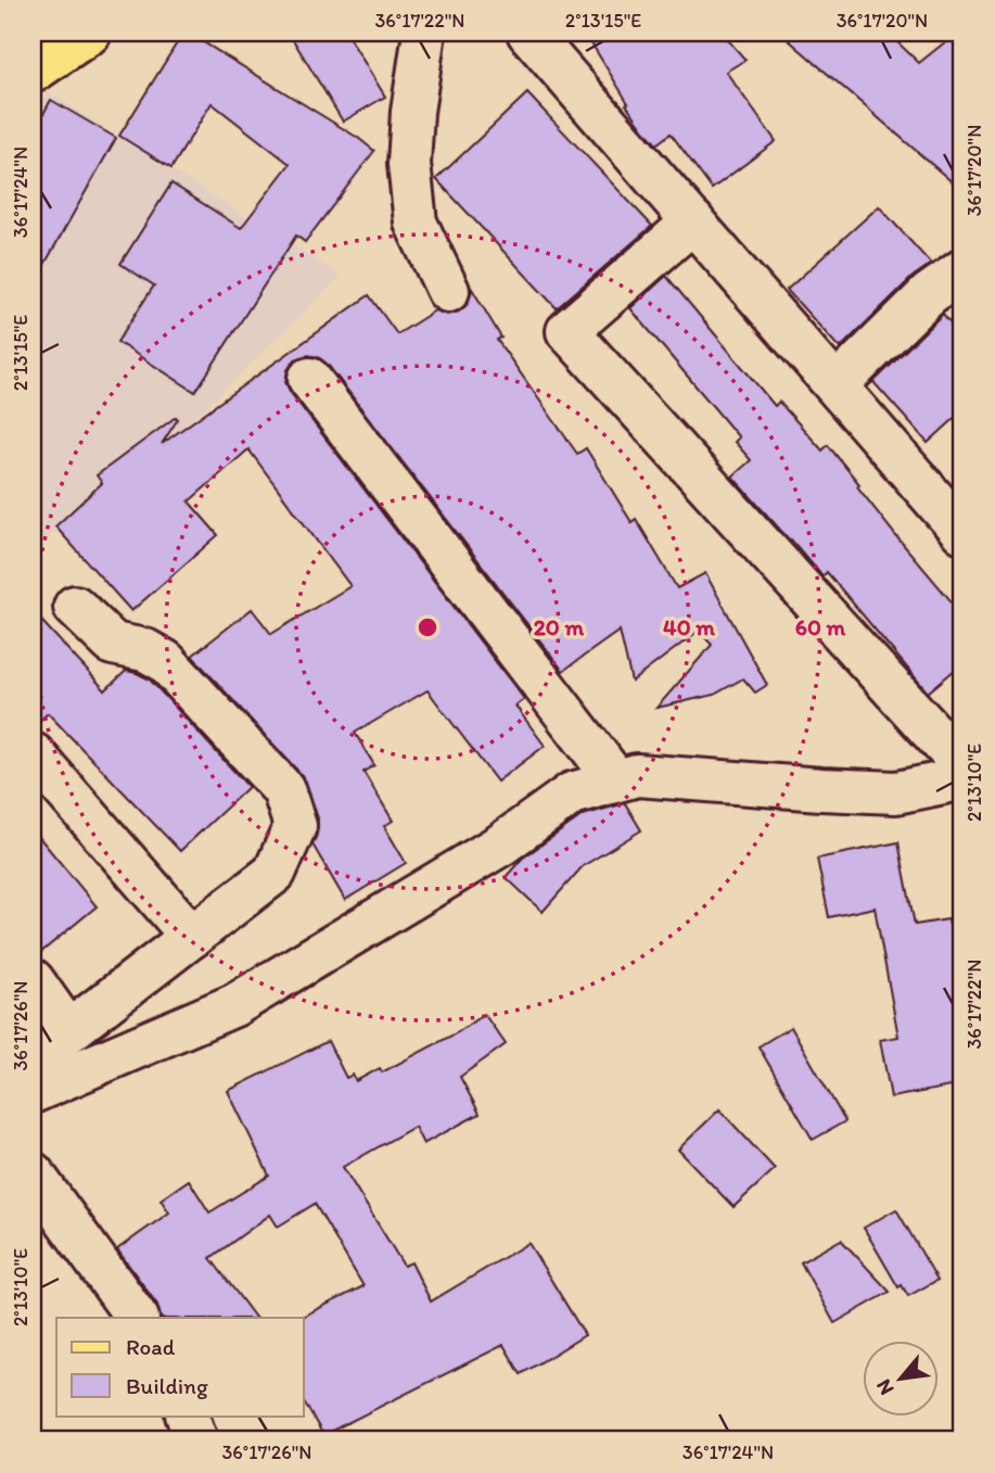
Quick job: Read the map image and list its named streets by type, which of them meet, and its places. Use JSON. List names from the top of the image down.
{
  "legend": ["Road", "Building"],
  "north": "bottom left",
  "coordinates": [
    "36°17'22\"N",
    "2°13'15\"E",
    "36°17'20\"N",
    "36°17'24\"N",
    "2°13'10\"E",
    "36°17'26\"N"
  ],
  "rings": ["20 m", "40 m", "60 m"]
}
